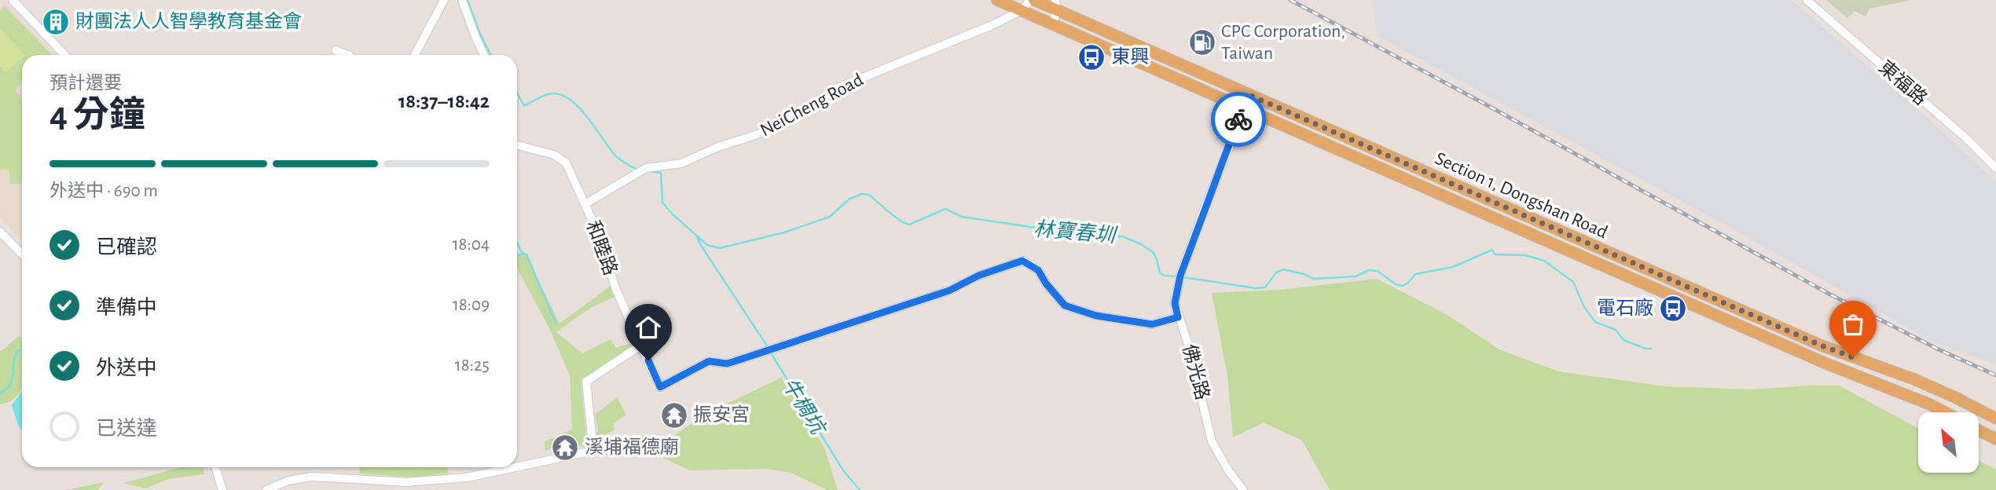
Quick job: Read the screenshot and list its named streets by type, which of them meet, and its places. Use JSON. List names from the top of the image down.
{
  "streets": {
    "main road": ["Section 1, Dongshan Road"],
    "street": [
      "東福路",
      "NeiCheng Road",
      "和睦路",
      "佛光路"
    ]
  },
  "crossings": [
    ["NeiCheng Road", "Section 1, Dongshan Road"],
    ["NeiCheng Road", "和睦路"],
    ["Section 1, Dongshan Road", "佛光路"],
    ["和睦路", "佛光路"]
  ],
  "water": ["林寶春圳", "牛椆坑"],
  "places": {
    "building": ["財團法人人智學教育基金會"],
    "fuel station": ["CPC Corporation, Taiwan"],
    "bus stop": ["東興", "電石廠"],
    "temple": ["振安宮", "溪埔福德廟"]
  },
  "north": "top left",
  "page": {
    "heading": ["4 分鐘", "預計還要", "18:37–18:42"],
    "bar": "外送中 · 690 m",
    "list": [
      ["已確認", "18:04"],
      ["準備中", "18:09"],
      ["外送中", "18:25"],
      "已送達"
    ]
  }
}
